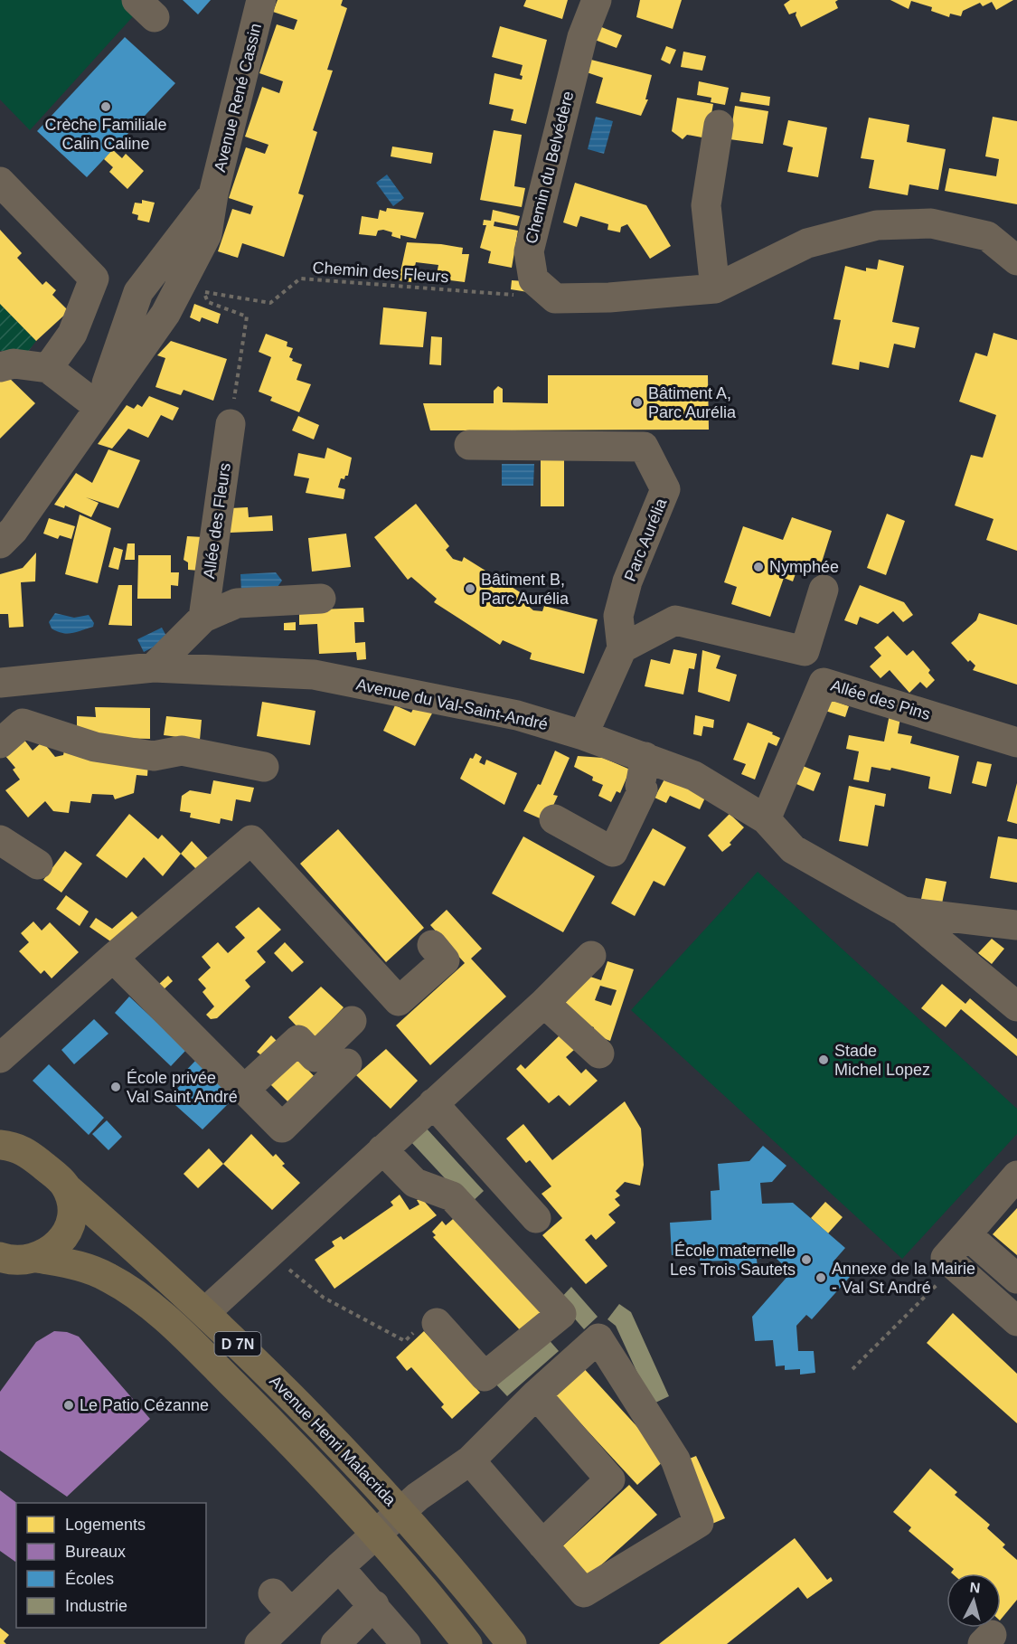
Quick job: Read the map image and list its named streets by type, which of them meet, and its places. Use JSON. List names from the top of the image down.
{
  "streets": {
    "main road": ["D 7N", "Avenue Henri Malacrida"],
    "street": [
      "Avenue René Cassin",
      "Chemin du Belvédère",
      "Allée des Fleurs",
      "Parc Aurélia",
      "Allée des Pins",
      "Avenue du Val-Saint-André"
    ],
    "path": ["Chemin des Fleurs"]
  },
  "crossings": [
    ["Avenue René Cassin", "Chemin des Fleurs"],
    ["Chemin du Belvédère", "Chemin des Fleurs"],
    ["Allée des Pins", "Avenue du Val-Saint-André"]
  ],
  "places": [
    "Crèche Familiale Calin Caline",
    "Bâtiment A, Parc Aurélia",
    "Nymphée",
    "Bâtiment B, Parc Aurélia",
    "Stade Michel Lopez",
    "École privée Val Saint André",
    "École maternelle Les Trois Sautets",
    "Annexe de la Mairie - Val St André",
    "Le Patio Cézanne"
  ],
  "legend": [
    "Logements",
    "Bureaux",
    "Écoles",
    "Industrie"
  ],
  "north": "top"
}
